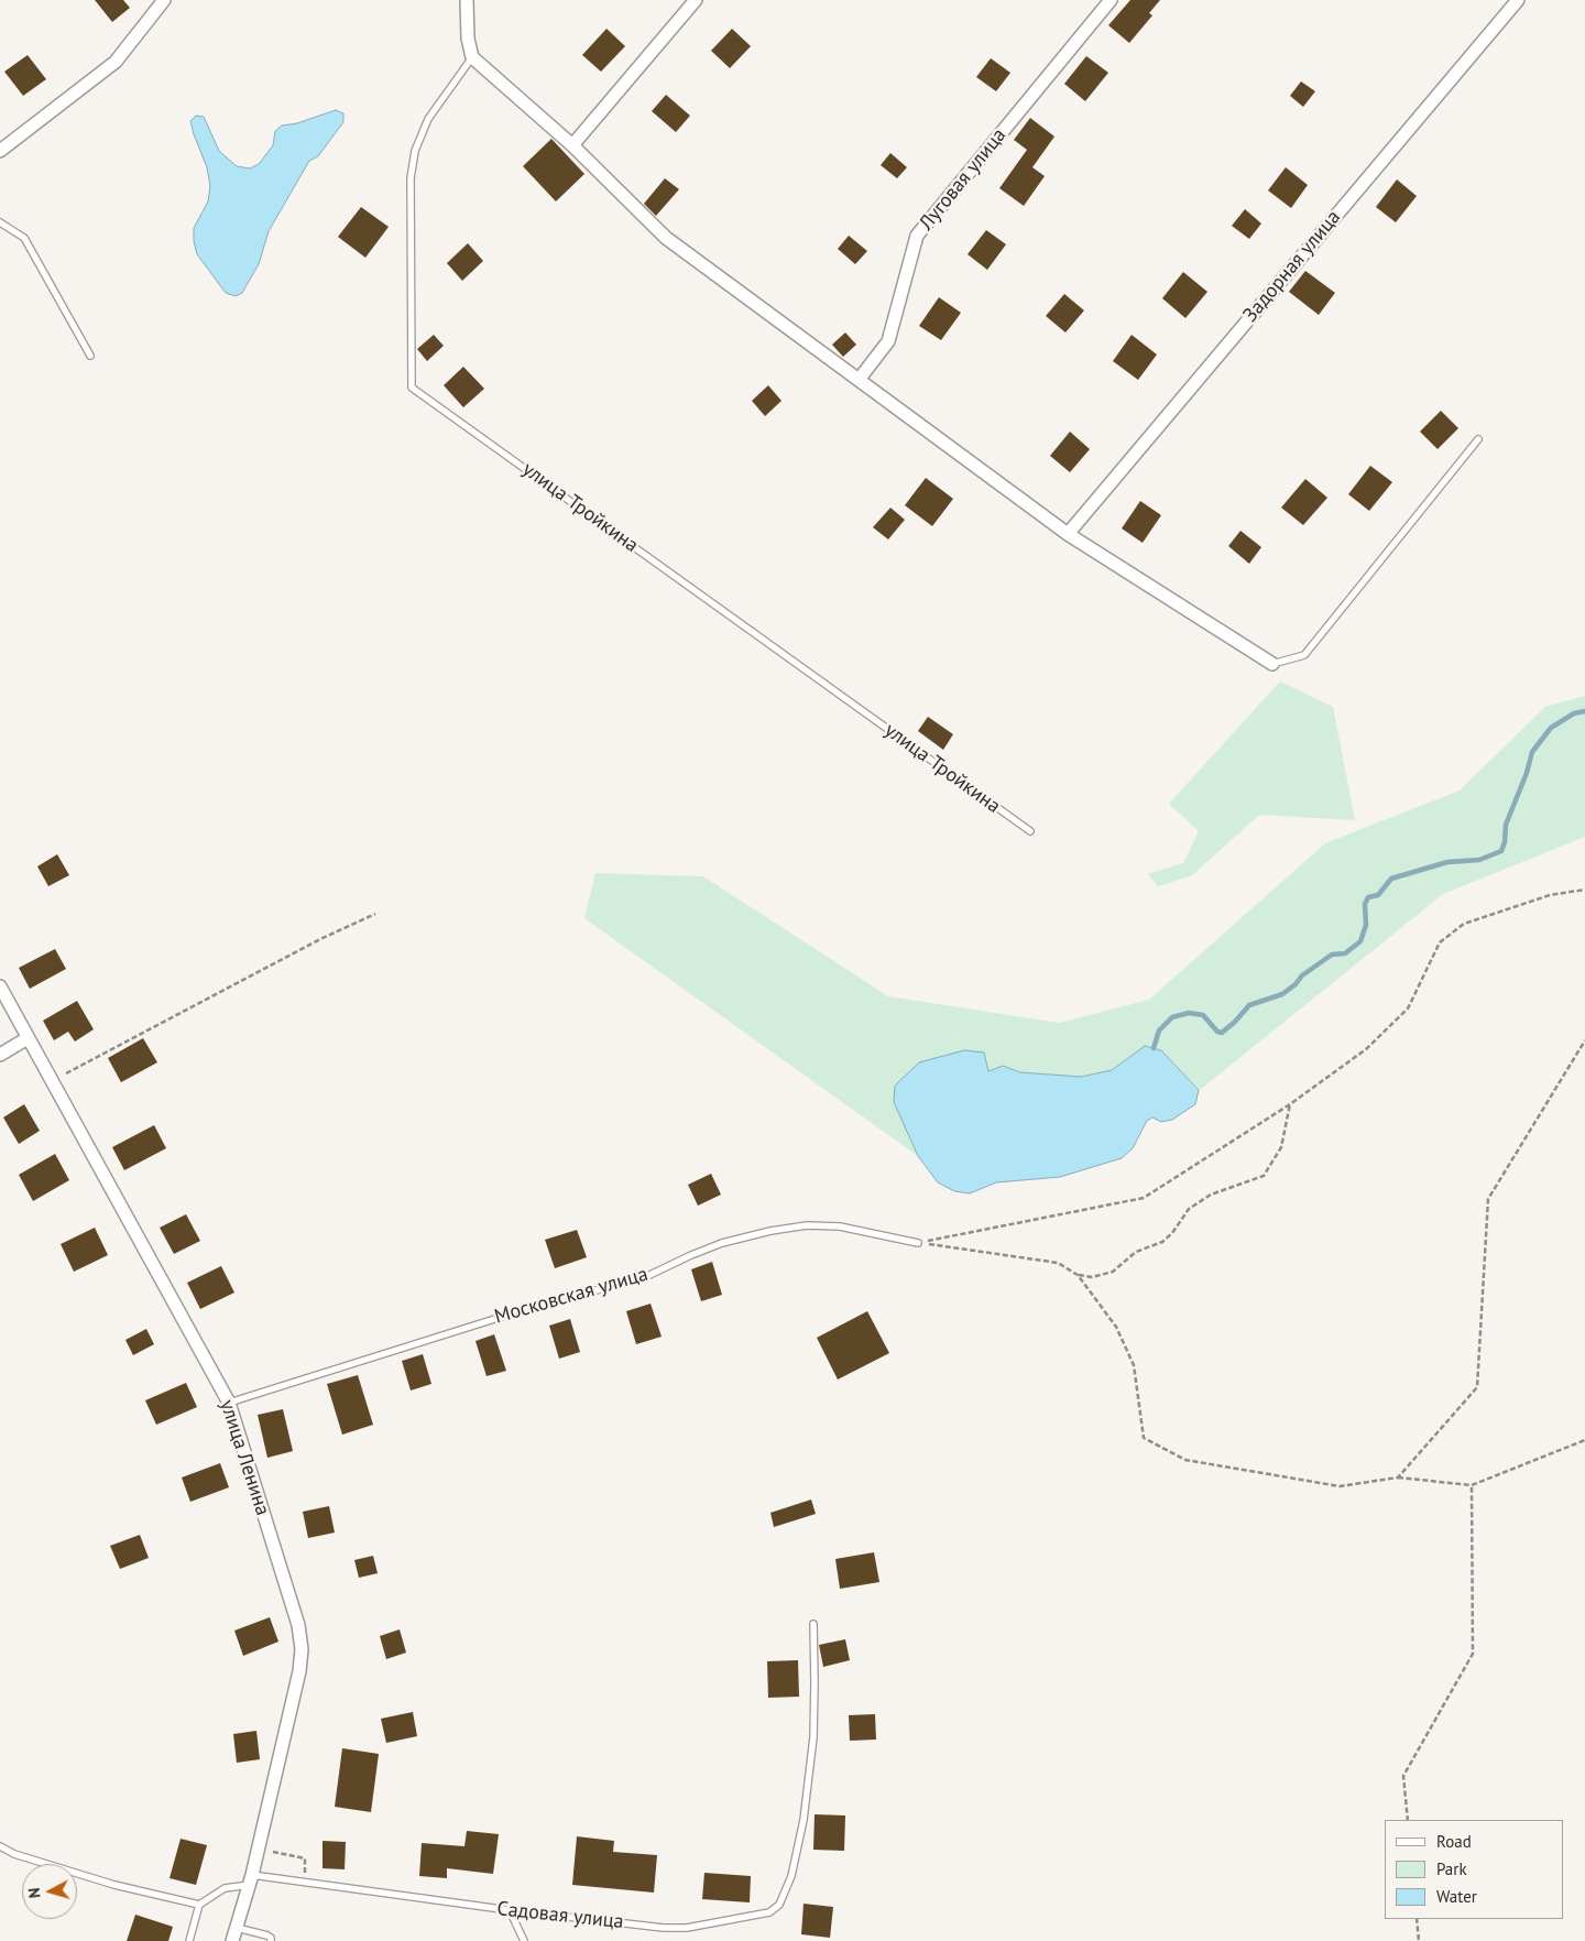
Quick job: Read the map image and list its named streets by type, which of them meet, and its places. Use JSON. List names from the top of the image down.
{
  "streets": {
    "street": ["Луговая улица", "Задорная улица", "улица Ленина"],
    "lane": ["улица Тройкина", "Московская улица", "Садовая улица"]
  },
  "crossings": [
    ["Московская улица", "улица Ленина"],
    ["улица Ленина", "Садовая улица"]
  ],
  "legend": ["Road", "Park", "Water"],
  "north": "left"
}
